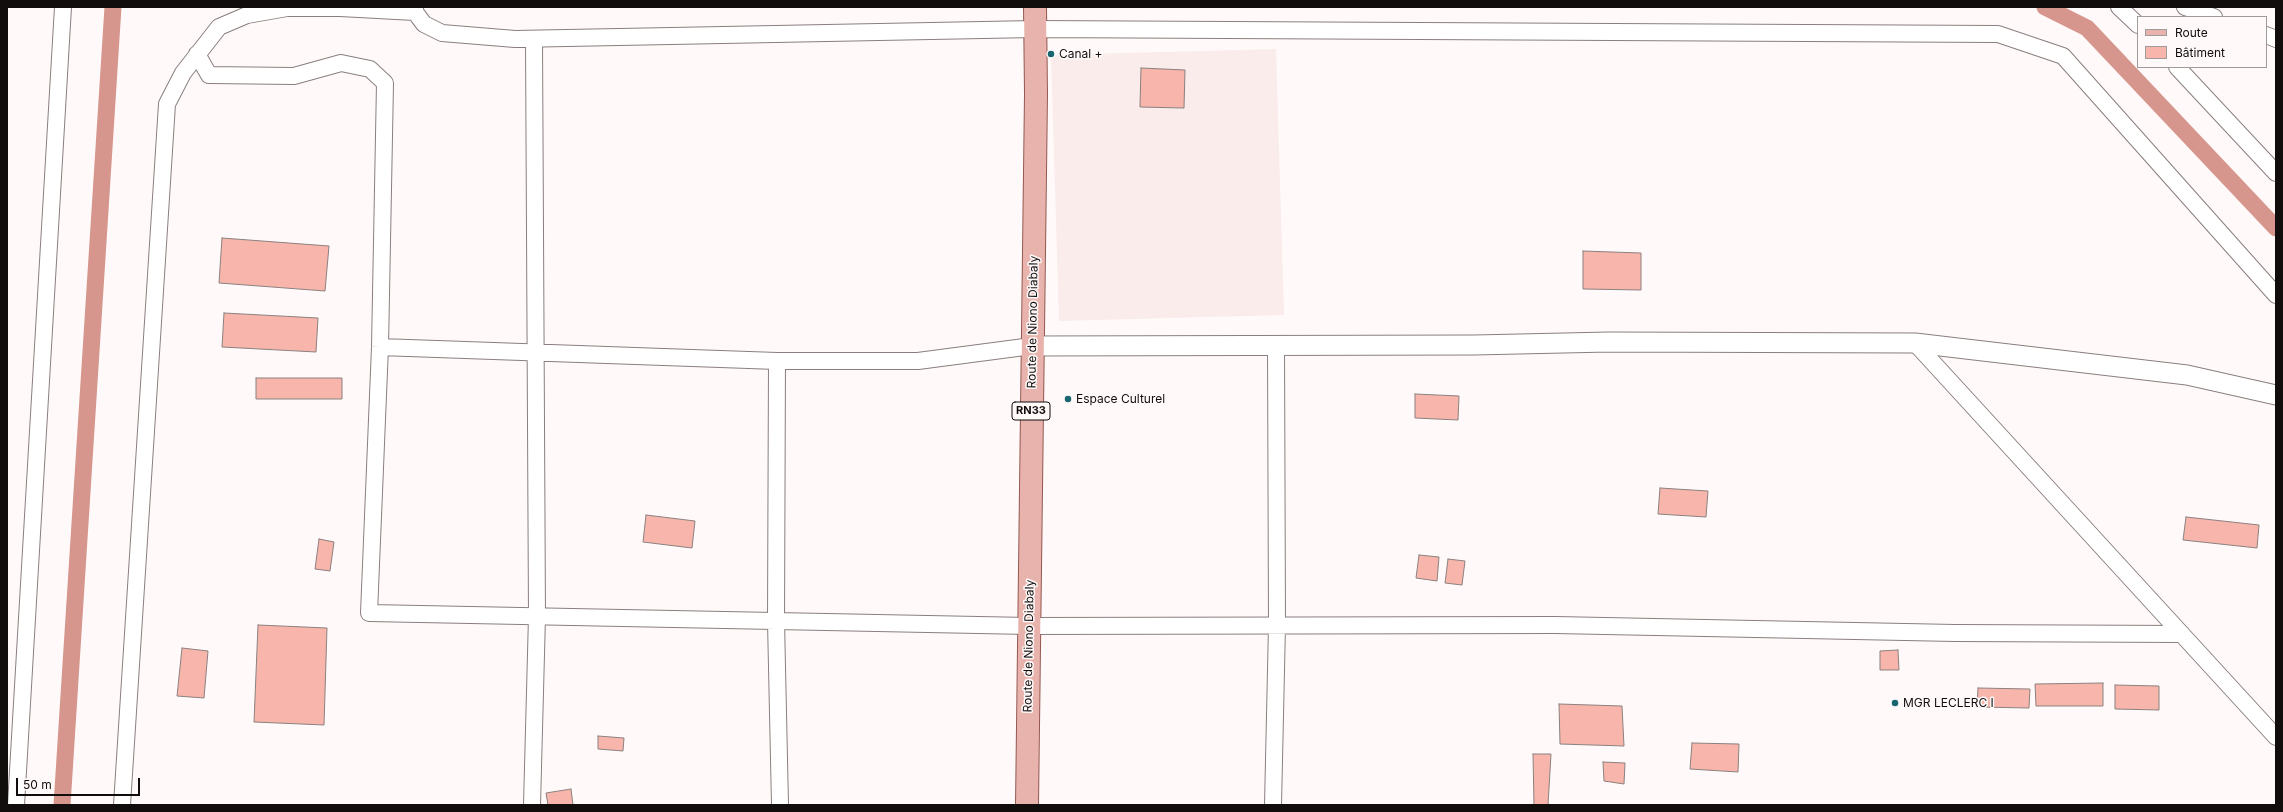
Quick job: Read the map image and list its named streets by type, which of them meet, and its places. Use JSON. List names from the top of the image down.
{
  "streets": {
    "main road": ["Route de Niono Diabaly", "RN33"]
  },
  "places": ["Canal +", "Espace Culturel", "MGR LECLERC I"],
  "legend": ["Route", "Bâtiment"],
  "scale_bar": "50 m"
}
